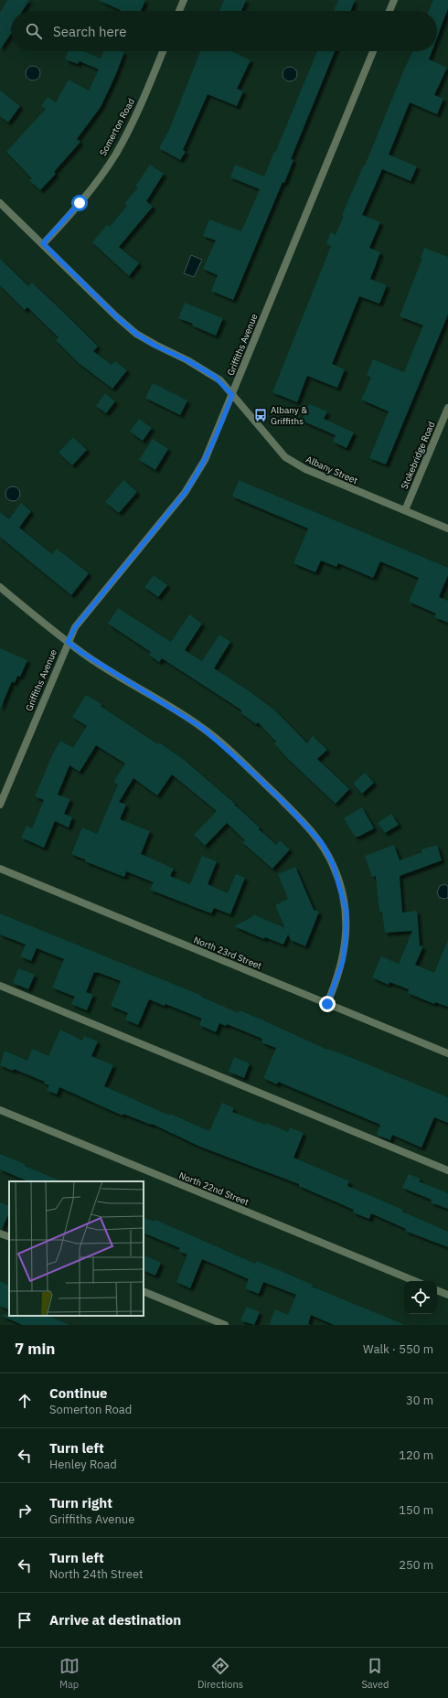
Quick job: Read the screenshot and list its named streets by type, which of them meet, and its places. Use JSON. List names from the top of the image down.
{
  "streets": {
    "street": [
      "Somerton Road",
      "Griffiths Avenue",
      "Stokebridge Road",
      "Albany Street",
      "North 23rd Street",
      "North 22nd Street"
    ]
  },
  "crossings": [
    ["Somerton Road", "Albany Street"],
    ["Griffiths Avenue", "Albany Street"],
    ["Stokebridge Road", "Albany Street"]
  ],
  "places": {
    "bus stop": ["Albany & Griffiths"]
  },
  "page": {
    "search": "Search here",
    "heading": ["7 min", "Walk · 550 m"],
    "list": [
      ["Continue", "Somerton Road", "30 m"],
      ["Turn left", "Henley Road", "120 m"],
      ["Turn right", "Griffiths Avenue", "150 m"],
      ["Turn left", "North 24th Street", "250 m"],
      "Arrive at destination"
    ],
    "nav": ["Map", "Directions", "Saved"]
  }
}
